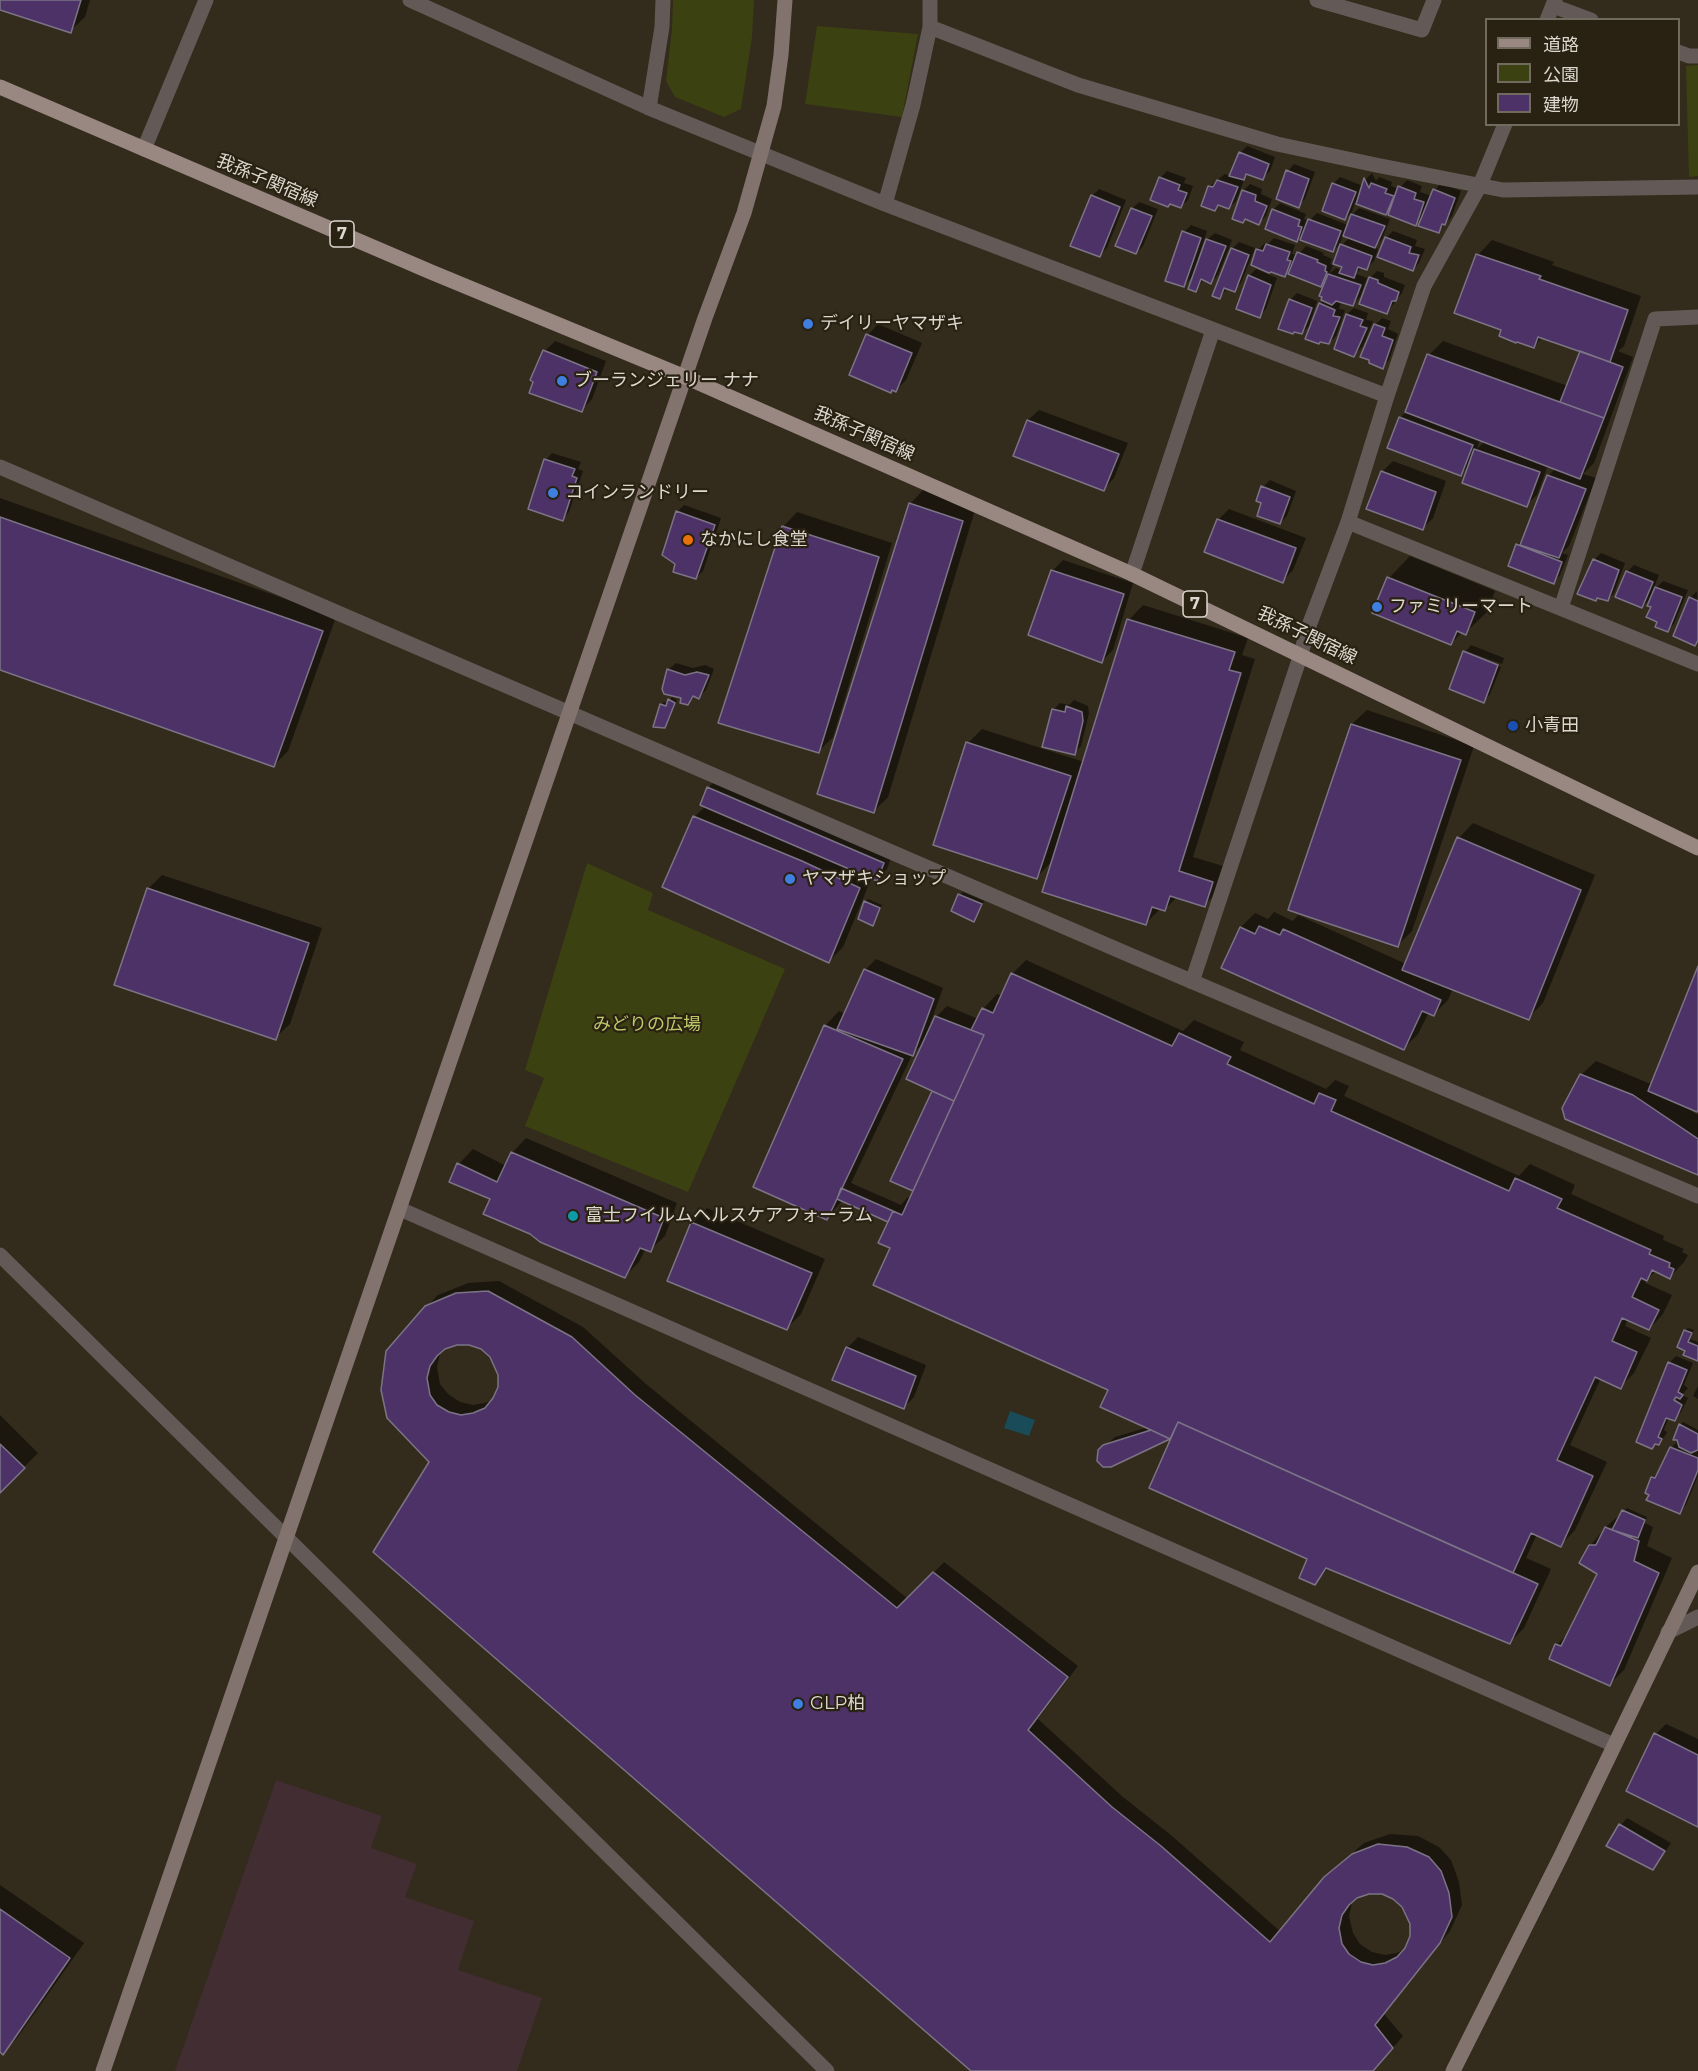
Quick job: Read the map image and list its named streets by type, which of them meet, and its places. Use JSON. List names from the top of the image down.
{
  "streets": {
    "main road": ["我孫子関宿線", "7"]
  },
  "parks": ["みどりの広場"],
  "places": [
    "デイリーヤマザキ",
    "ブーランジェリー ナナ",
    "コインランドリー",
    "なかにし食堂",
    "ファミリーマート",
    "小青田",
    "ヤマザキショップ",
    "富士フイルムヘルスケアフォーラム",
    "GLP柏"
  ],
  "legend": ["道路", "公園", "建物"]
}
